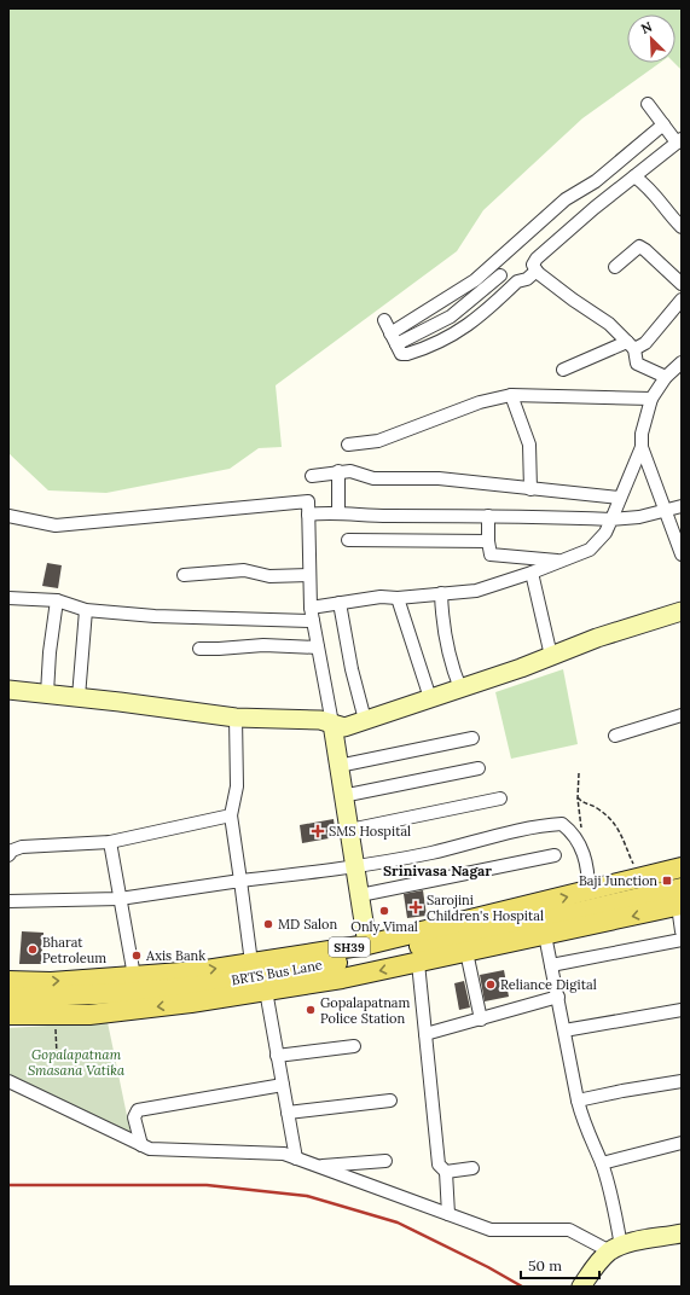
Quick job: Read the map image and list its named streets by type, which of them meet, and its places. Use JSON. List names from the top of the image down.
{
  "streets": {
    "main road": ["SH39", "BRTS Bus Lane"]
  },
  "crossings": [
    ["SH39", "BRTS Bus Lane"]
  ],
  "districts": ["Srinivasa Nagar"],
  "parks": ["Gopalapatnam Smasana Vatika"],
  "places": {
    "health": ["SMS Hospital", "Sarojini Children's Hospital"],
    "transit": ["Baji Junction"],
    "other": [
      "Only Vimal",
      "MD Salon",
      "Bharat Petroleum",
      "Axis Bank",
      "Reliance Digital",
      "Gopalapatnam Police Station"
    ]
  },
  "scale_bar": "50 m",
  "north": "top left"
}
